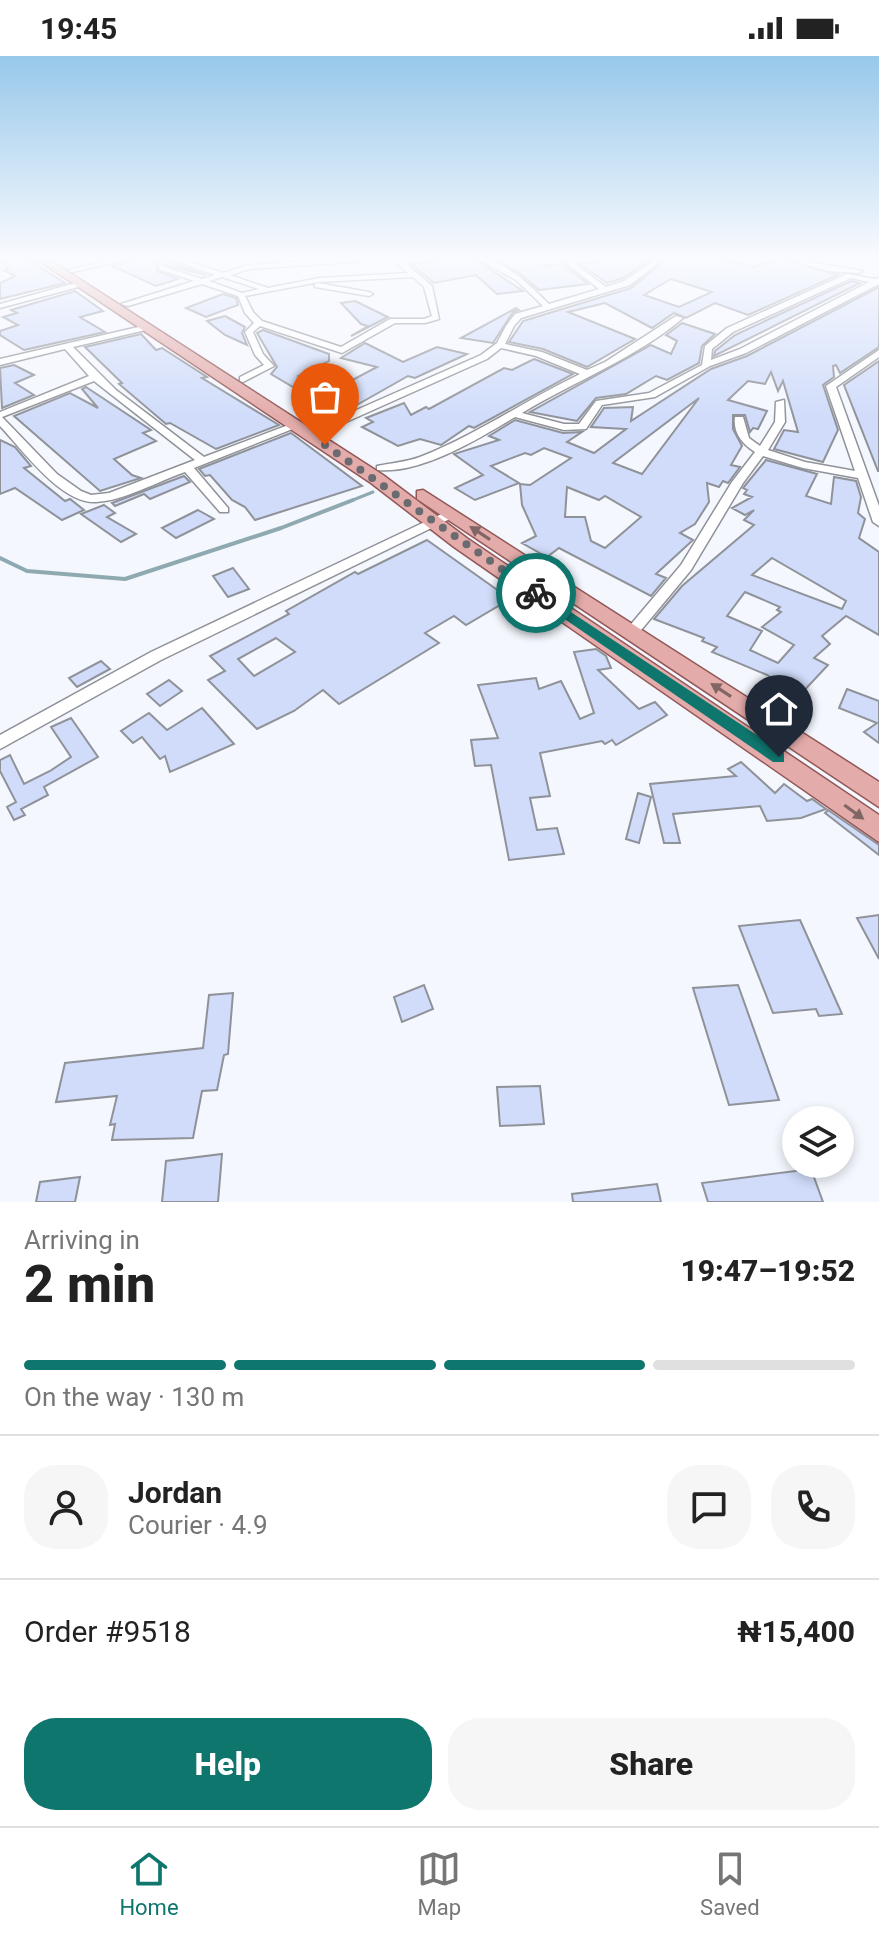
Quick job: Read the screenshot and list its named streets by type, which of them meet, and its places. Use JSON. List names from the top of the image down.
{
  "page": {
    "status": "19:45",
    "heading": ["2 min", "Arriving in", "19:47–19:52"],
    "panel": [
      "Jordan",
      "Courier · 4.9",
      "Order #9518",
      "₦15,400"
    ],
    "bar": "On the way · 130 m",
    "buttons": ["Help", "Share"],
    "tabs": ["Home", "Map", "Saved"]
  }
}
